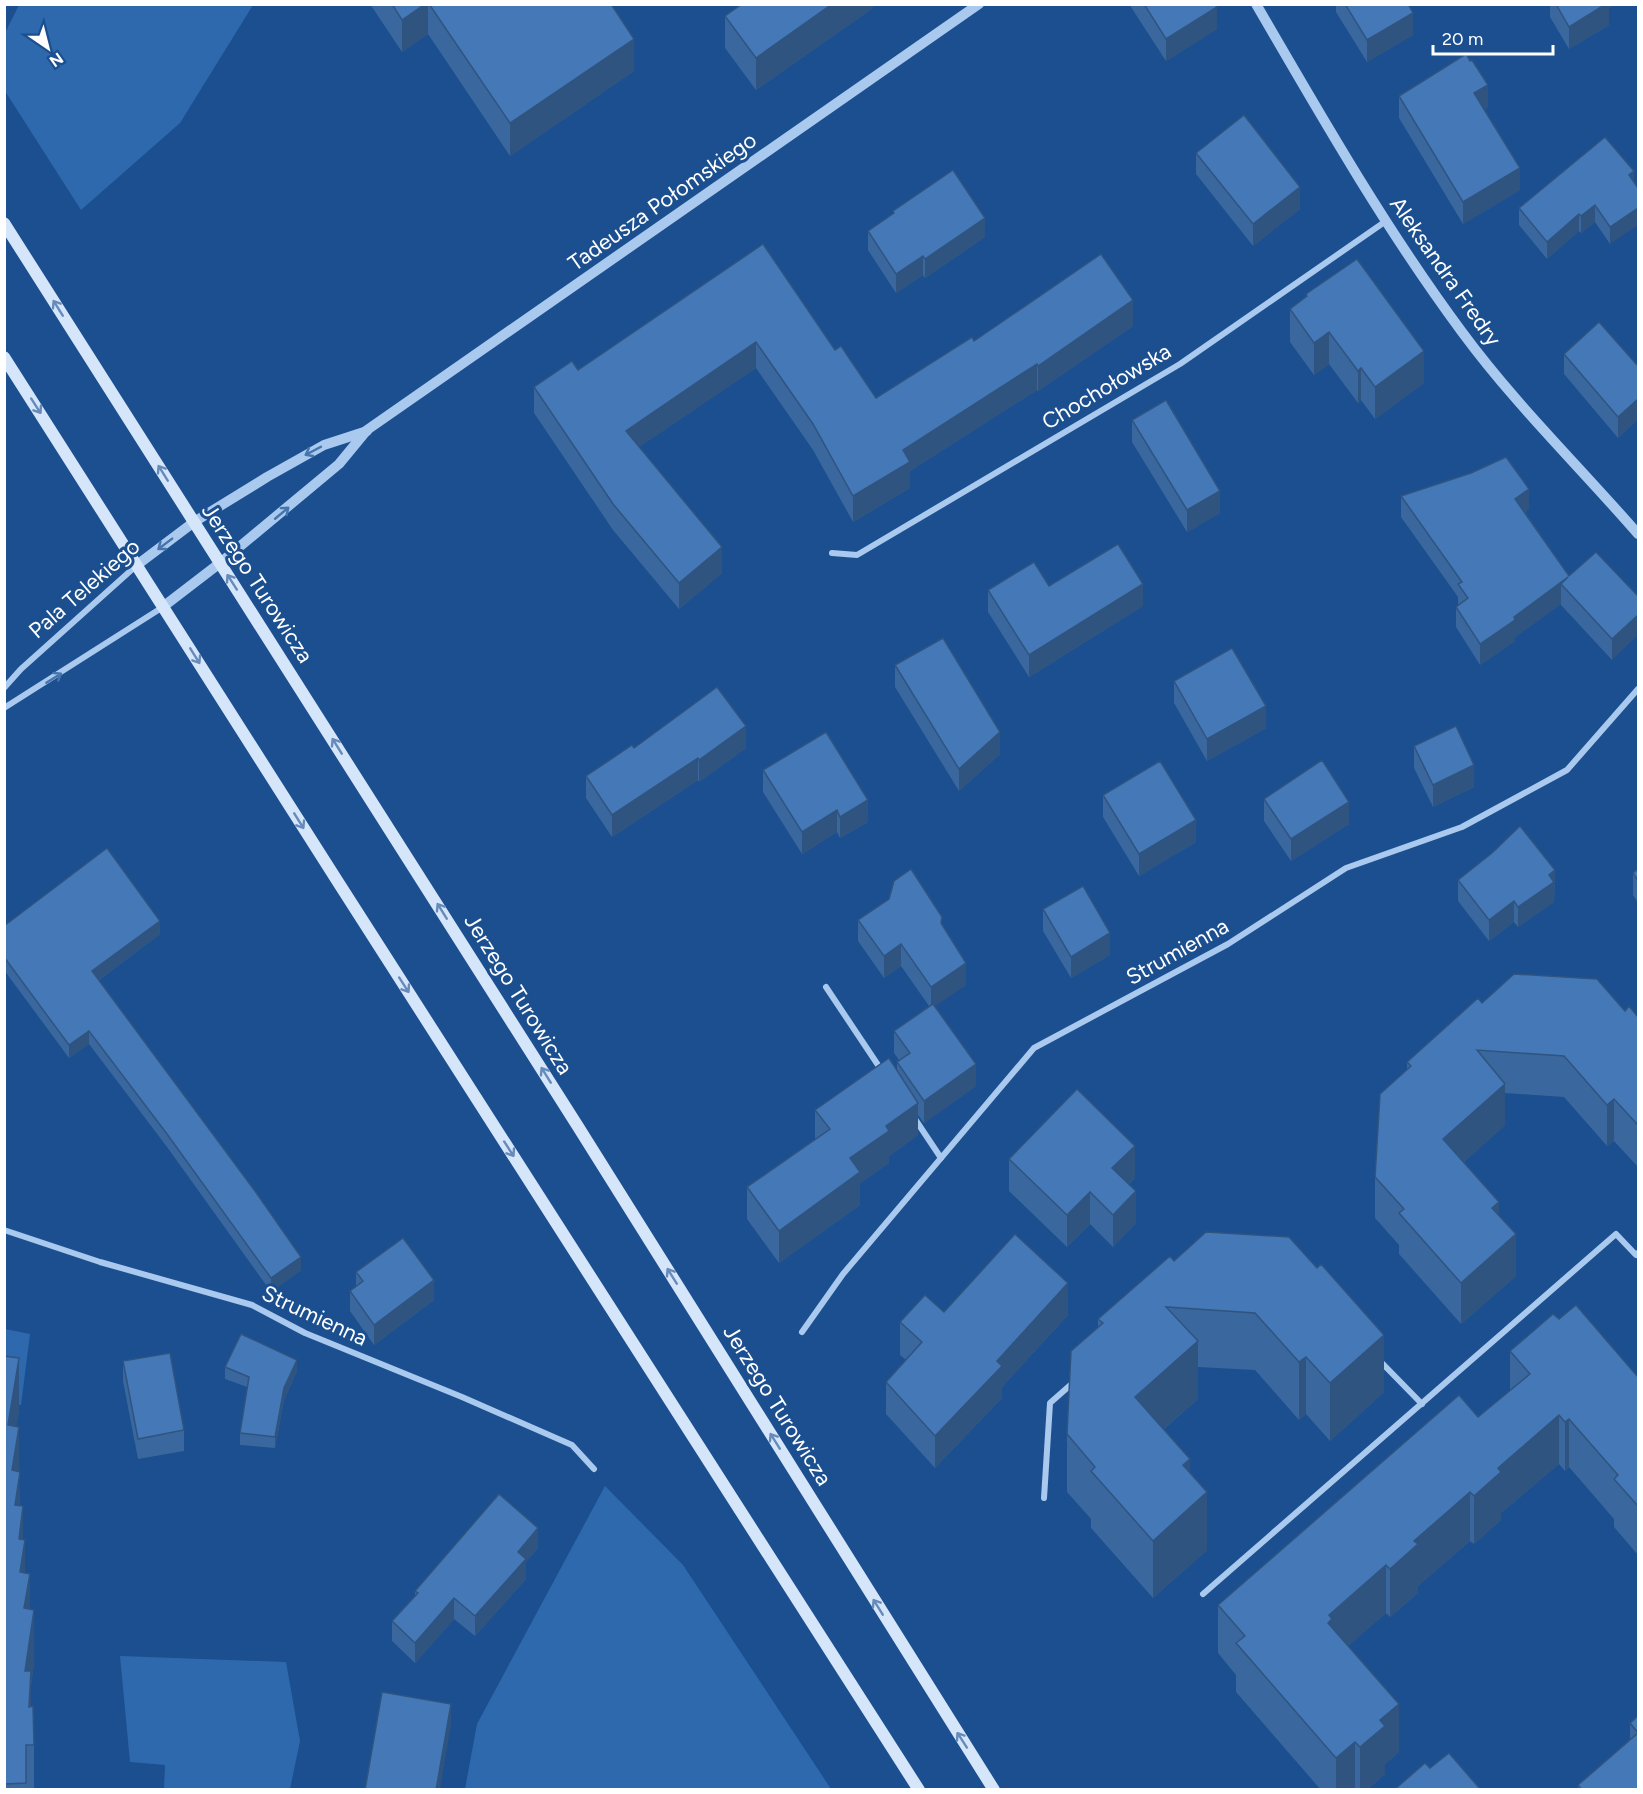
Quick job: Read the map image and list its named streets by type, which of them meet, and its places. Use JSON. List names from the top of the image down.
{
  "streets": {
    "main road": ["Jerzego Turowicza"],
    "street": [
      "Tadeusza Połomskiego",
      "Aleksandra Fredry",
      "Chochołowska",
      "Pala Telekiego",
      "Strumienna"
    ]
  },
  "crossings": [
    ["Tadeusza Połomskiego", "Jerzego Turowicza"],
    ["Tadeusza Połomskiego", "Pala Telekiego"],
    ["Aleksandra Fredry", "Chochołowska"],
    ["Jerzego Turowicza", "Pala Telekiego"]
  ],
  "scale_bar": "20 m",
  "north": "bottom right"
}
